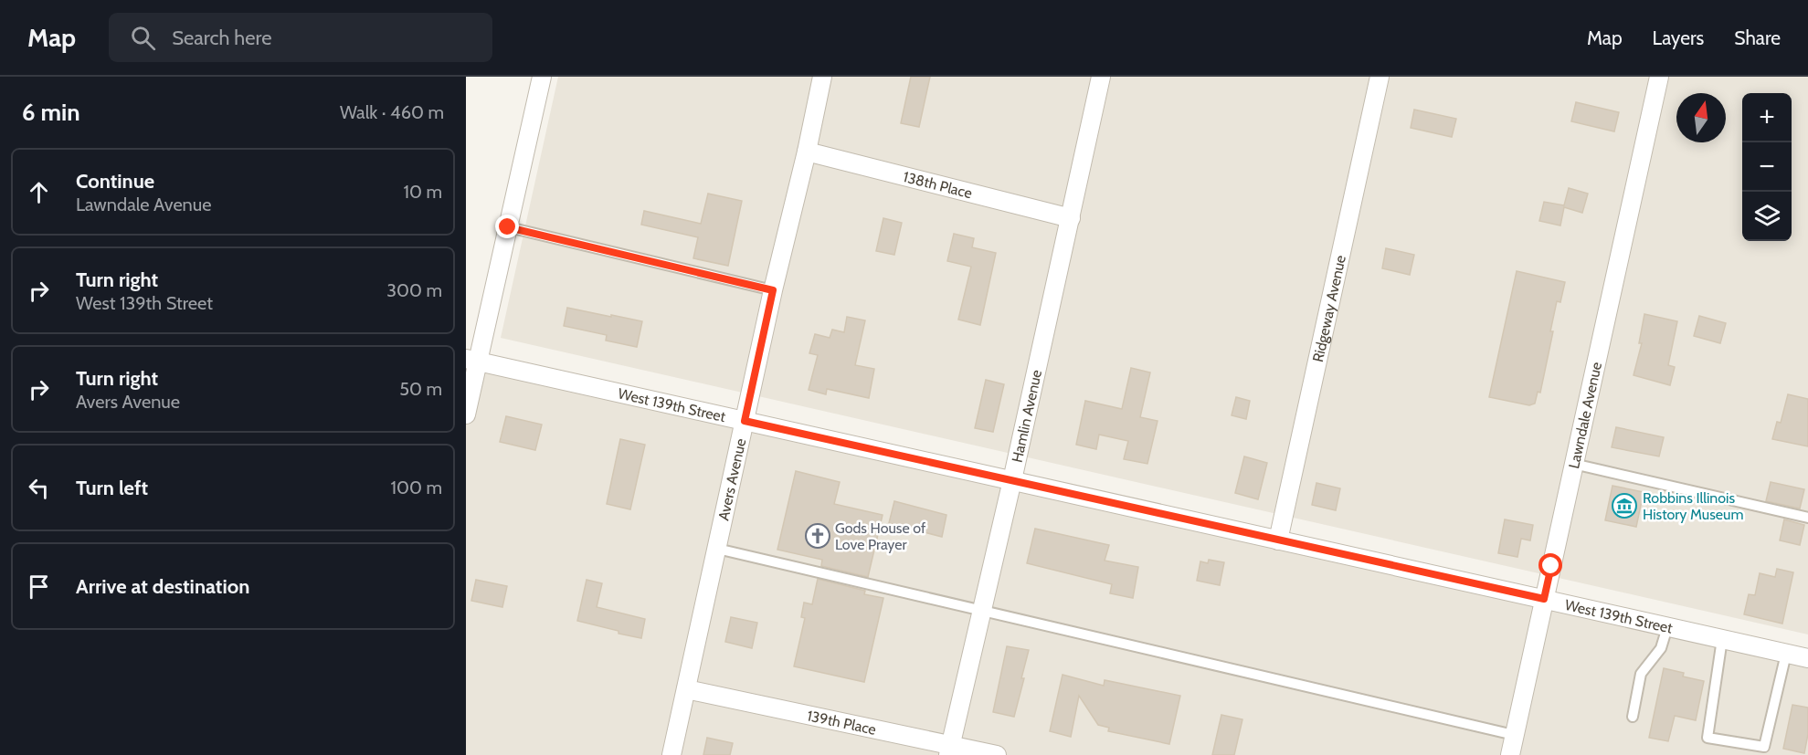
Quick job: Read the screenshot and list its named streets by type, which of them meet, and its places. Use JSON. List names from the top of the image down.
{
  "streets": {
    "street": [
      "138th Place",
      "Ridgeway Avenue",
      "West 139th Street",
      "Lawndale Avenue",
      "Hamlin Avenue",
      "Avers Avenue",
      "139th Place"
    ]
  },
  "crossings": [
    ["138th Place", "Hamlin Avenue"],
    ["138th Place", "Avers Avenue"],
    ["Ridgeway Avenue", "West 139th Street"],
    ["West 139th Street", "Lawndale Avenue"],
    ["West 139th Street", "Hamlin Avenue"],
    ["West 139th Street", "Avers Avenue"],
    ["Hamlin Avenue", "139th Place"],
    ["Avers Avenue", "139th Place"]
  ],
  "places": {
    "museum": ["Robbins Illinois History Museum"],
    "church": ["Gods House of Love Prayer"]
  },
  "north": "top",
  "page": {
    "header": "Map",
    "search": "Search here",
    "nav": ["Map", "Layers", "Share"],
    "heading": ["6 min", "Walk · 460 m"],
    "map_buttons": ["+", "−"],
    "list": [
      ["Continue", "Lawndale Avenue", "10 m"],
      ["Turn right", "West 139th Street", "300 m"],
      ["Turn right", "Avers Avenue", "50 m"],
      ["Turn left", "100 m"],
      "Arrive at destination"
    ]
  }
}
